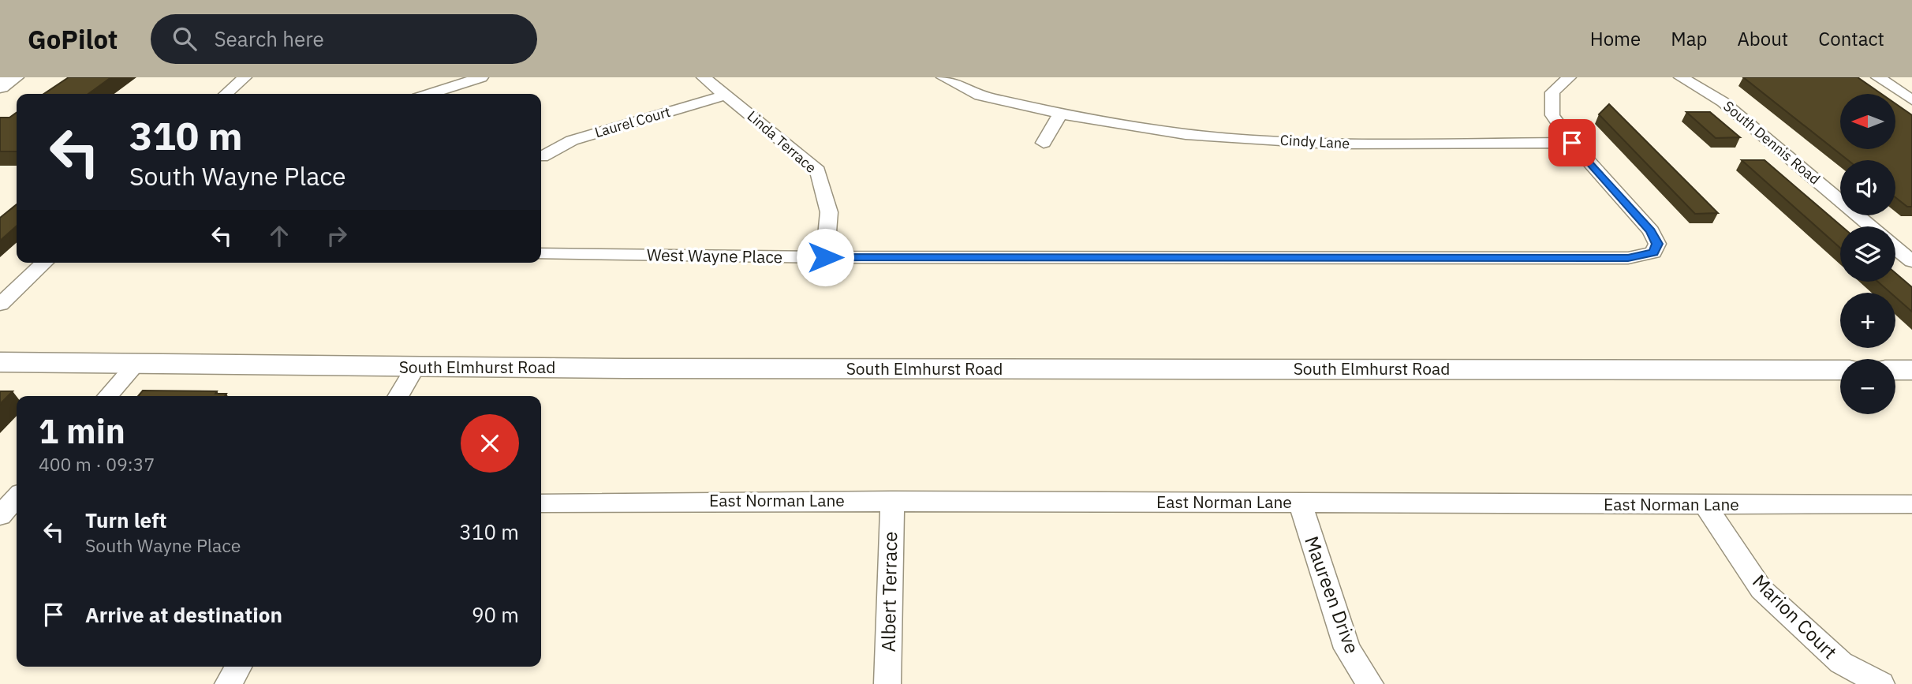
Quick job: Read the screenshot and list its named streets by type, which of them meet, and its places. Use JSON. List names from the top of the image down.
{
  "streets": {
    "main road": ["South Elmhurst Road"],
    "street": [
      "Laurel Court",
      "Linda Terrace",
      "Cindy Lane",
      "South Dennis Road",
      "West Wayne Place",
      "East Norman Lane",
      "Albert Terrace",
      "Maureen Drive",
      "Marion Court"
    ]
  },
  "crossings": [
    ["Laurel Court", "Linda Terrace"],
    ["Linda Terrace", "West Wayne Place"],
    ["Cindy Lane", "West Wayne Place"],
    ["East Norman Lane", "Albert Terrace"],
    ["East Norman Lane", "Maureen Drive"],
    ["East Norman Lane", "Marion Court"]
  ],
  "north": "left",
  "page": {
    "header": "GoPilot",
    "search": "Search here",
    "nav": [
      "Home",
      "Map",
      "About",
      "Contact"
    ],
    "map_buttons": ["+", "−"],
    "turn": ["310 m", "South Wayne Place"],
    "heading": ["1 min", "400 m · 09:37"],
    "list": [
      {
        "name": "Turn left",
        "note": "South Wayne Place",
        "value": "310 m"
      },
      {
        "name": "Arrive at destination",
        "value": "90 m"
      }
    ]
  }
}
